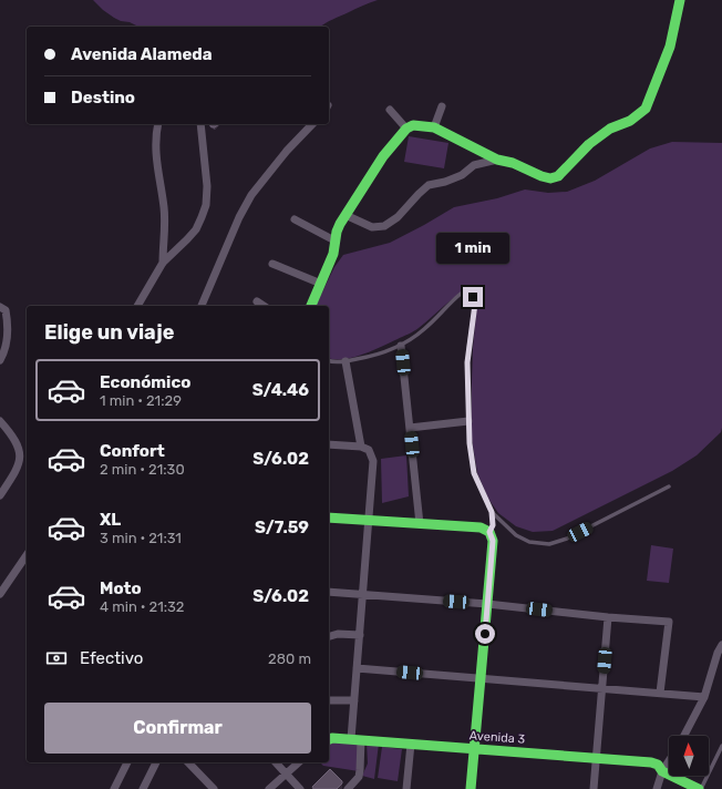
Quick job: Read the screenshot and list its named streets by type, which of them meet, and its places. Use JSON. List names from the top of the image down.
{
  "streets": {
    "street": ["Avenida 3"]
  },
  "north": "top",
  "page": {
    "banner": ["Avenida Alameda", "Destino"],
    "bubble": "1 min",
    "heading": "Elige un viaje",
    "list": [
      {
        "name": "Económico",
        "note": "1 min · 21:29",
        "value": "S/4.46"
      },
      {
        "name": "Confort",
        "note": "2 min · 21:30",
        "value": "S/6.02"
      },
      {
        "name": "XL",
        "note": "3 min · 21:31",
        "value": "S/7.59"
      },
      {
        "name": "Moto",
        "note": "4 min · 21:32",
        "value": "S/6.02"
      }
    ],
    "pay": ["Efectivo", "280 m"],
    "buttons": "Confirmar"
  }
}
